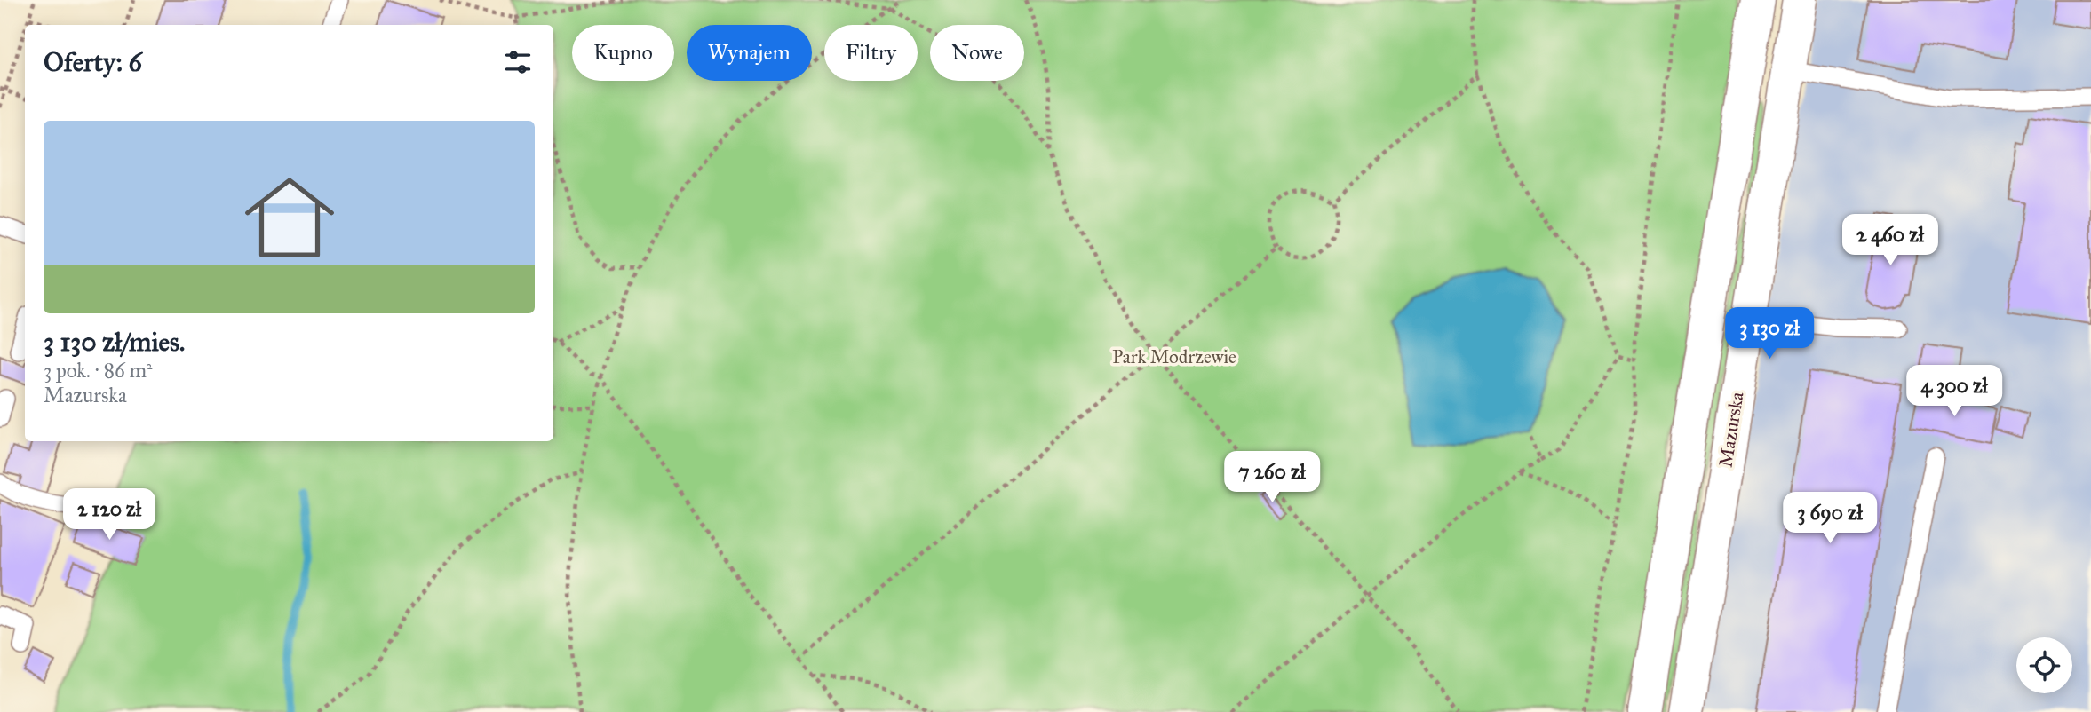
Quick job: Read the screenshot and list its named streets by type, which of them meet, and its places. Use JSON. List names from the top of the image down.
{
  "streets": {
    "main road": ["Mazurska"]
  },
  "parks": ["Park Modrzewie"],
  "page": {
    "chip": [
      "Kupno",
      "Wynajem",
      "Filtry",
      "Nowe"
    ],
    "heading": "Oferty: 6",
    "list": [
      {
        "name": "3 130 zł/mies.",
        "note": "3 pok. · 86 m² · Mazurska"
      }
    ],
    "price": [
      "2 460 zł",
      "3 130 zł",
      "4 300 zł",
      "7 260 zł",
      "2 120 zł",
      "3 690 zł"
    ]
  }
}
